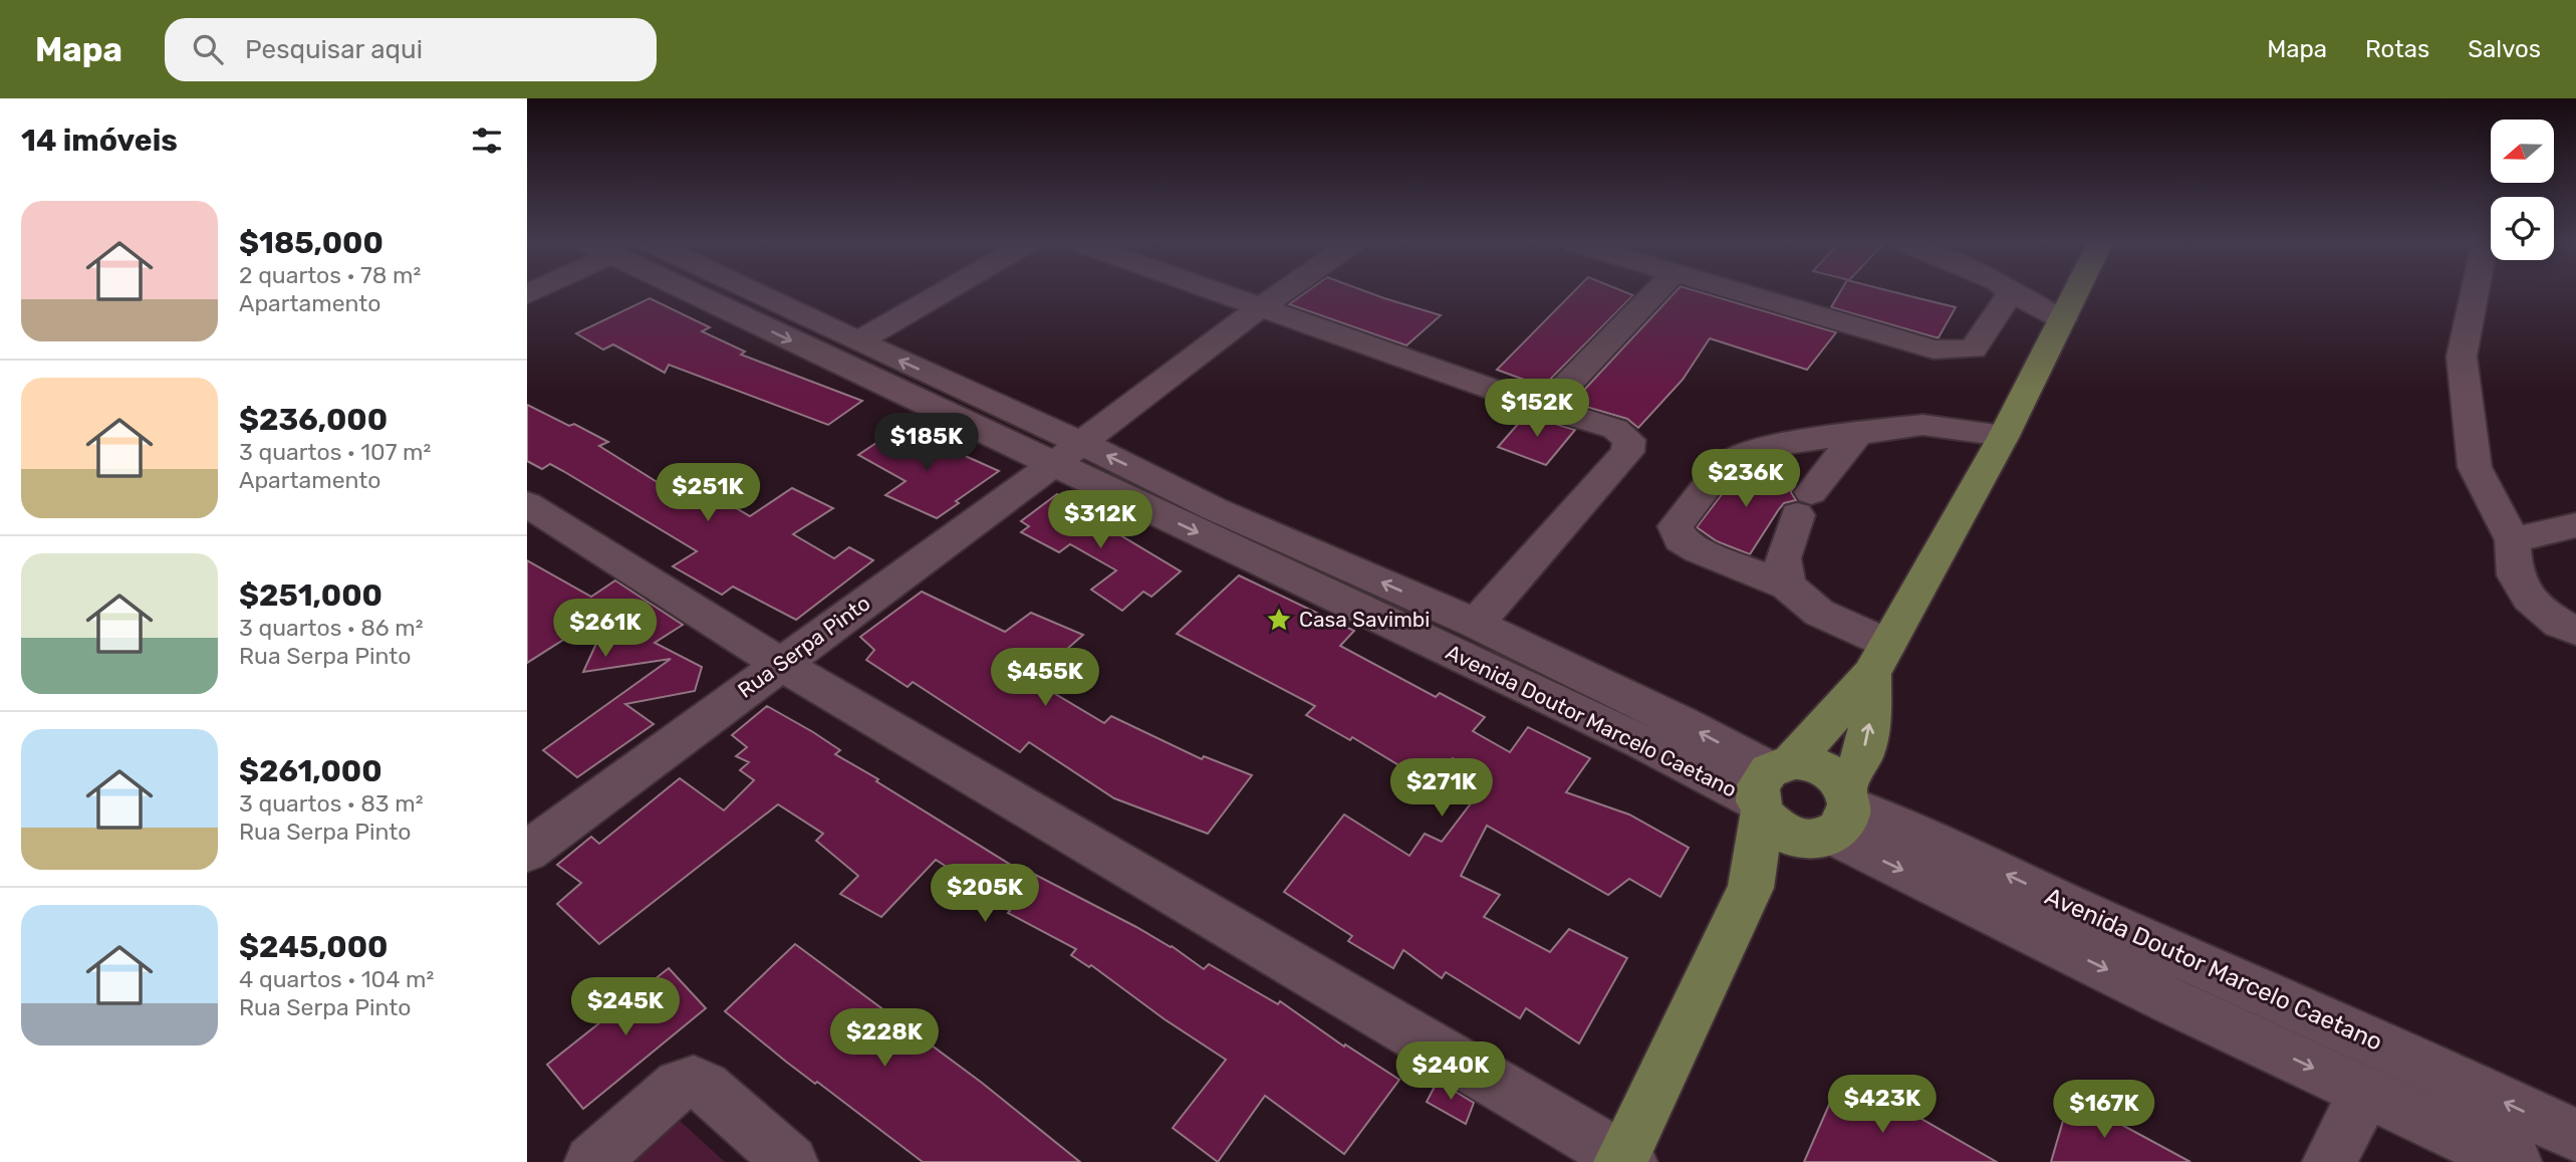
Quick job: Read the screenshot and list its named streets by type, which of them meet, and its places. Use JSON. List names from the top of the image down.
{
  "streets": {
    "main road": ["Avenida Doutor Marcelo Caetano"],
    "street": ["Rua Serpa Pinto"]
  },
  "crossings": [
    ["Rua Serpa Pinto", "Avenida Doutor Marcelo Caetano"]
  ],
  "places": {
    "place": ["Casa Savimbi"]
  },
  "north": "left",
  "page": {
    "header": "Mapa",
    "search": "Pesquisar aqui",
    "nav": ["Mapa", "Rotas", "Salvos"],
    "heading": "14 imóveis",
    "list": [
      {
        "name": "$185,000",
        "note": "2 quartos · 78 m² · Apartamento"
      },
      {
        "name": "$236,000",
        "note": "3 quartos · 107 m² · Apartamento"
      },
      {
        "name": "$251,000",
        "note": "3 quartos · 86 m² · Rua Serpa Pinto"
      },
      {
        "name": "$261,000",
        "note": "3 quartos · 83 m² · Rua Serpa Pinto"
      },
      {
        "name": "$245,000",
        "note": "4 quartos · 104 m² · Rua Serpa Pinto"
      }
    ],
    "price": [
      "$152K",
      "$185K",
      "$236K",
      "$251K",
      "$312K",
      "$261K",
      "$455K",
      "$271K",
      "$205K",
      "$245K",
      "$228K",
      "$240K",
      "$423K",
      "$167K"
    ]
  }
}
